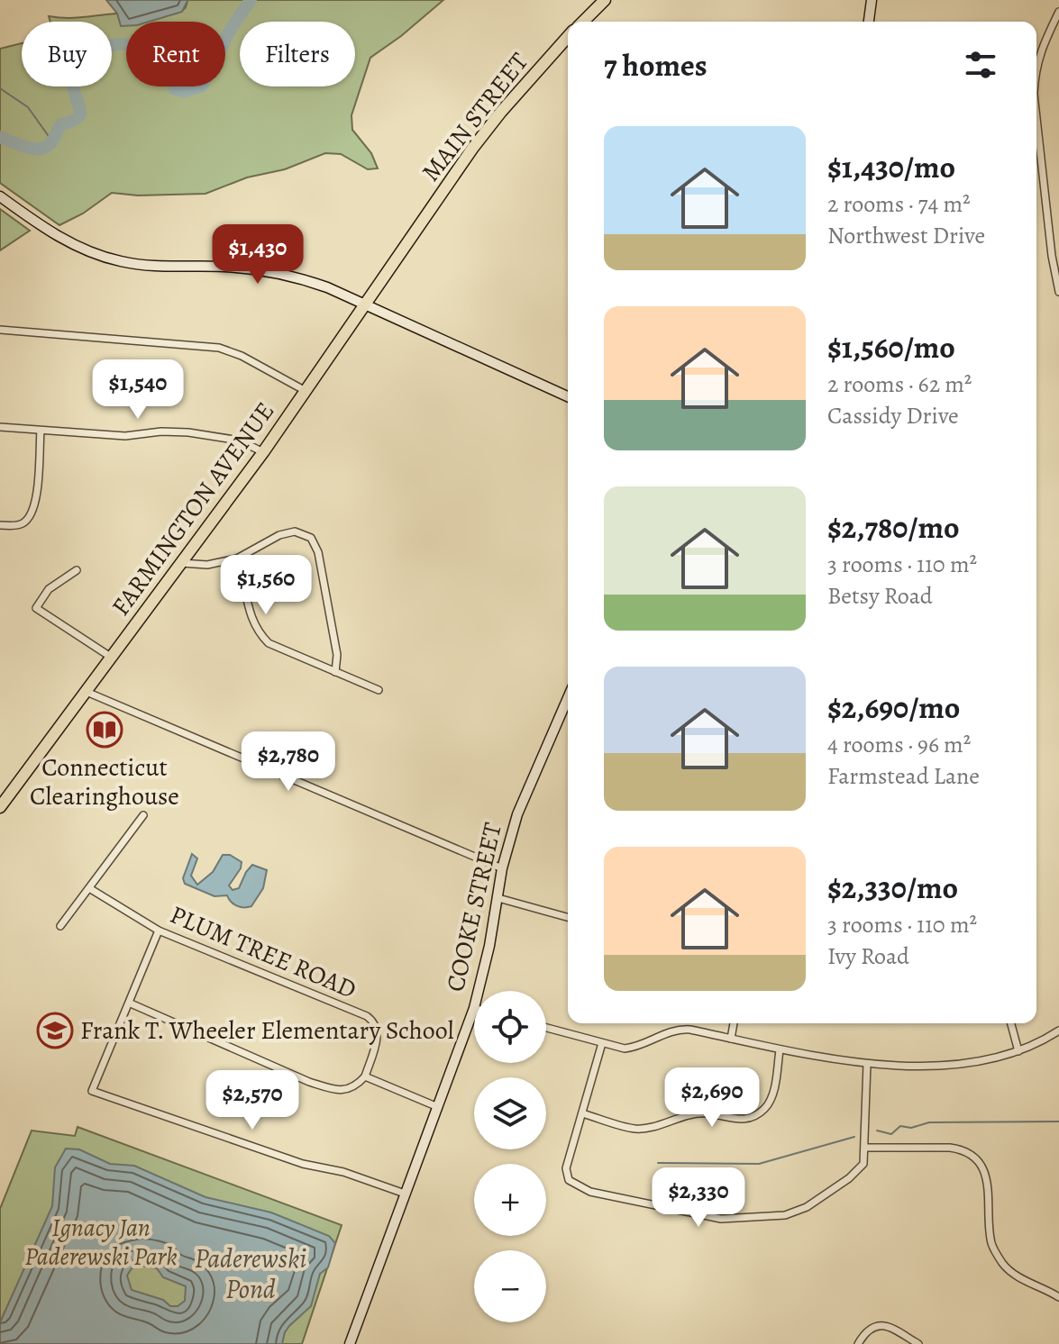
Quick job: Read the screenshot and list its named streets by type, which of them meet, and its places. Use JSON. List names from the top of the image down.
{
  "streets": {
    "highway": ["MAIN STREET", "FARMINGTON AVENUE"],
    "main road": ["COOKE STREET"],
    "street": ["PLUM TREE ROAD"]
  },
  "crossings": [
    ["MAIN STREET", "FARMINGTON AVENUE"]
  ],
  "water": ["Paderewski Pond"],
  "parks": ["Ignacy Jan Paderewski Park"],
  "places": {
    "library": ["Connecticut Clearinghouse"],
    "school or university": ["Frank T. Wheeler Elementary School"]
  },
  "page": {
    "chip": ["Buy", "Rent", "Filters"],
    "heading": "7 homes",
    "list": [
      {
        "name": "$1,430/mo",
        "note": "2 rooms · 74 m² · Northwest Drive"
      },
      {
        "name": "$1,560/mo",
        "note": "2 rooms · 62 m² · Cassidy Drive"
      },
      {
        "name": "$2,780/mo",
        "note": "3 rooms · 110 m² · Betsy Road"
      },
      {
        "name": "$2,690/mo",
        "note": "4 rooms · 96 m² · Farmstead Lane"
      },
      {
        "name": "$2,330/mo",
        "note": "3 rooms · 110 m² · Ivy Road"
      }
    ],
    "price": [
      "$1,430",
      "$1,540",
      "$1,560",
      "$2,780",
      "$2,690",
      "$2,570",
      "$2,330"
    ],
    "map_buttons": ["+", "−"]
  }
}
